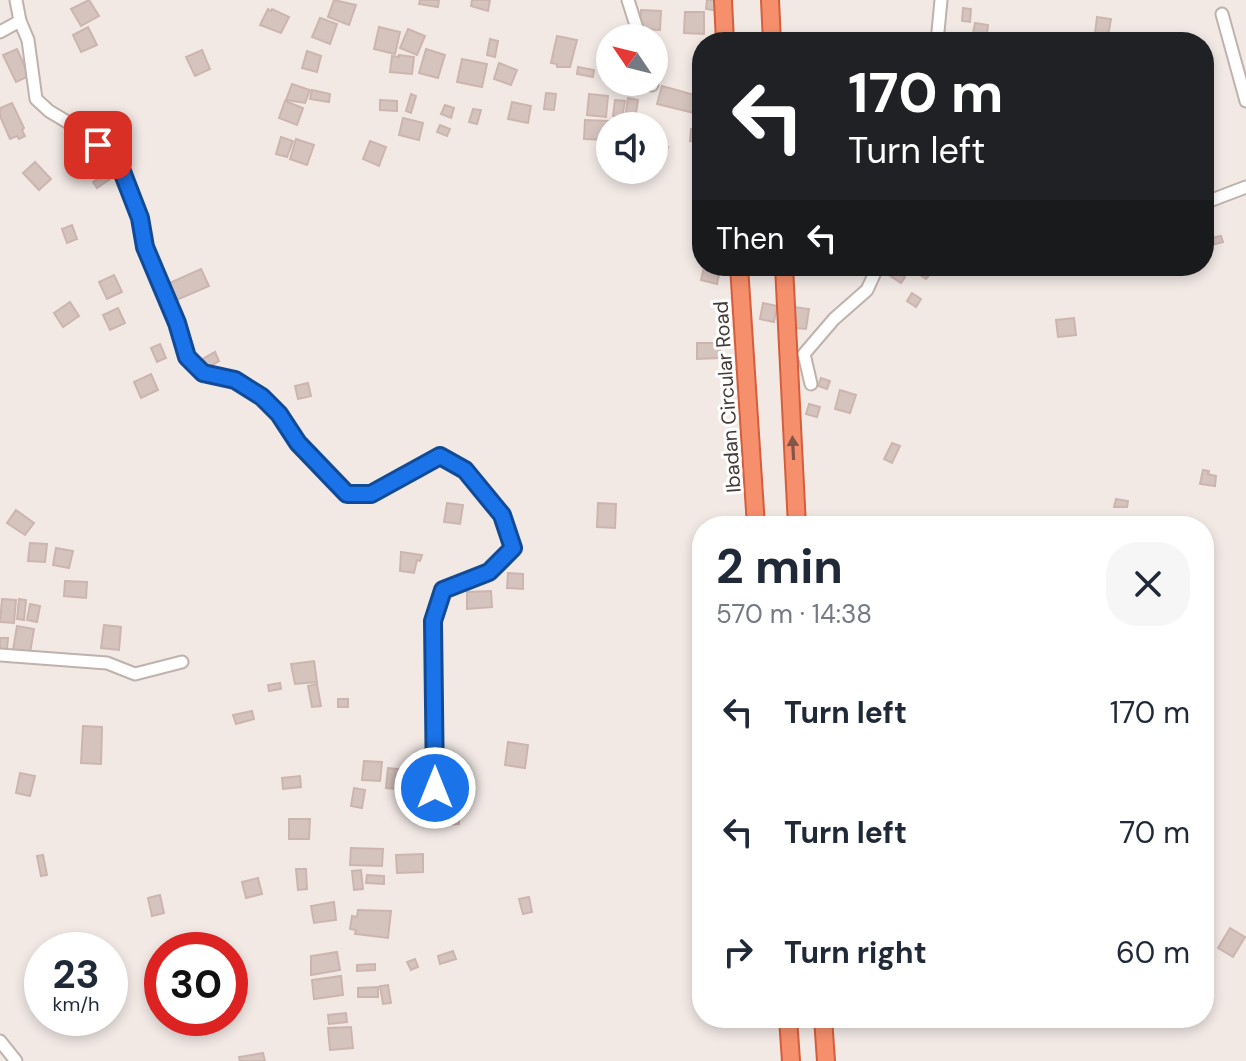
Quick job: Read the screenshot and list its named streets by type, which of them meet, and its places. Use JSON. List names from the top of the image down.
{
  "streets": {
    "highway": ["Ibadan Circular Road"]
  },
  "north": "top left",
  "page": {
    "turn": ["170 m", "Turn left"],
    "then": "Then",
    "heading": ["2 min", "570 m · 14:38"],
    "list": [
      {
        "name": "Turn left",
        "value": "170 m"
      },
      {
        "name": "Turn left",
        "value": "70 m"
      },
      {
        "name": "Turn right",
        "value": "60 m"
      }
    ],
    "speed": "23 km/h",
    "limit": "30"
  }
}
